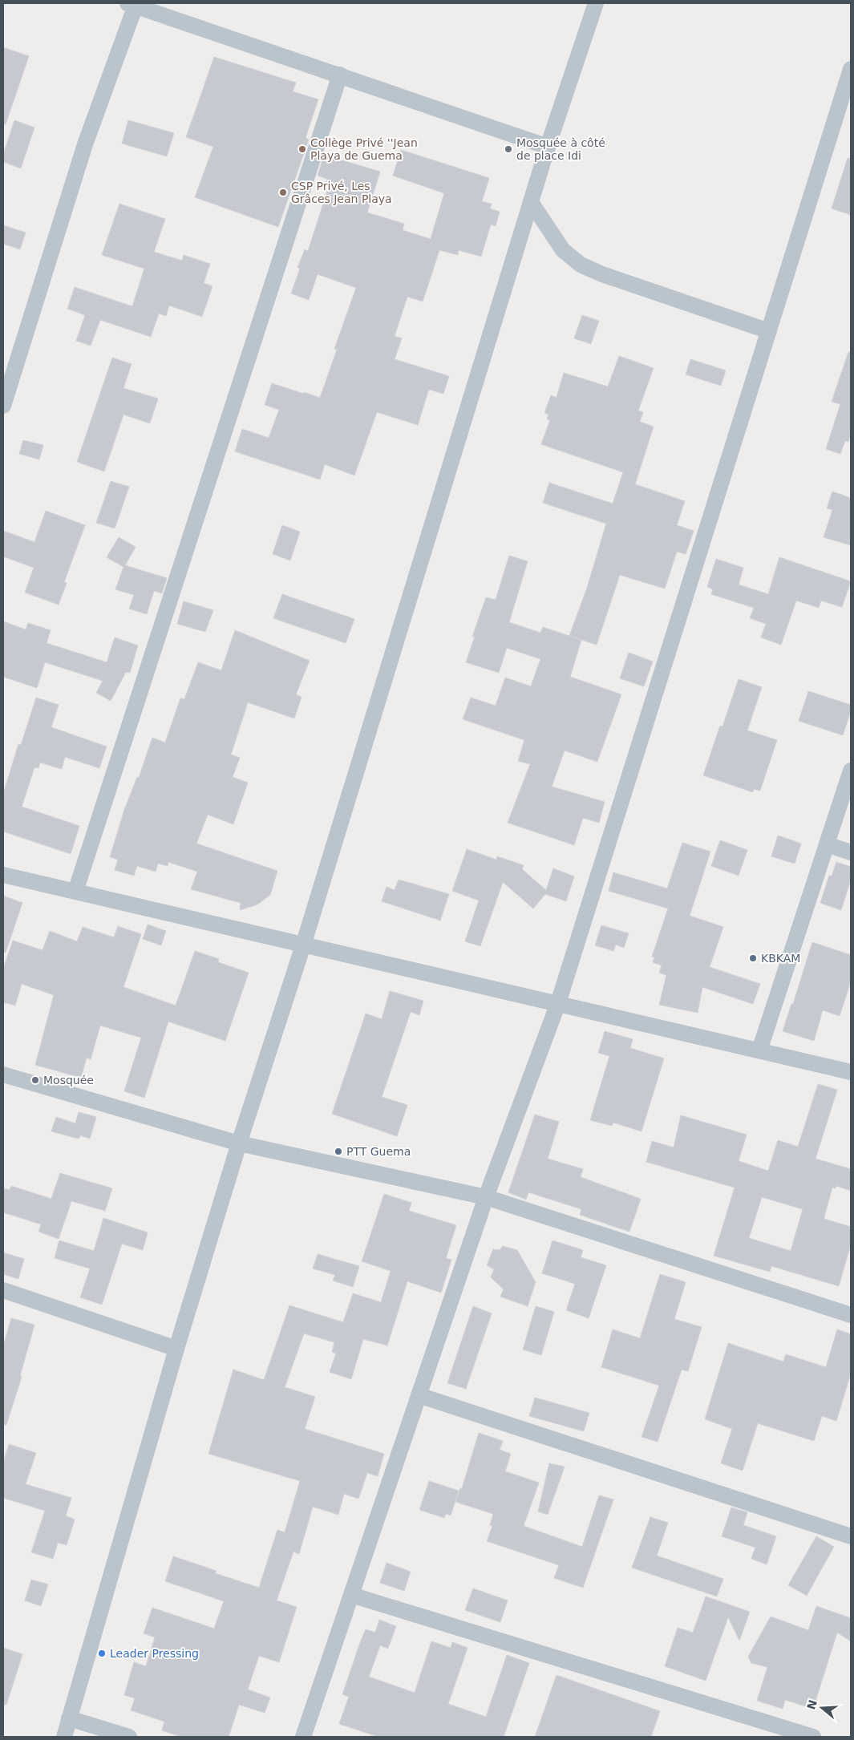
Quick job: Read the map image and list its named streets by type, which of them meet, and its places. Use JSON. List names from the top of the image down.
{
  "places": [
    "Collège Privé ''Jean Playa de Guema",
    "Mosquée à côté de place Idi",
    "CSP Privé, Les Grâces Jean Playa",
    "KBKAM",
    "Mosquée",
    "PTT Guema",
    "Leader Pressing"
  ],
  "north": "left"
}
